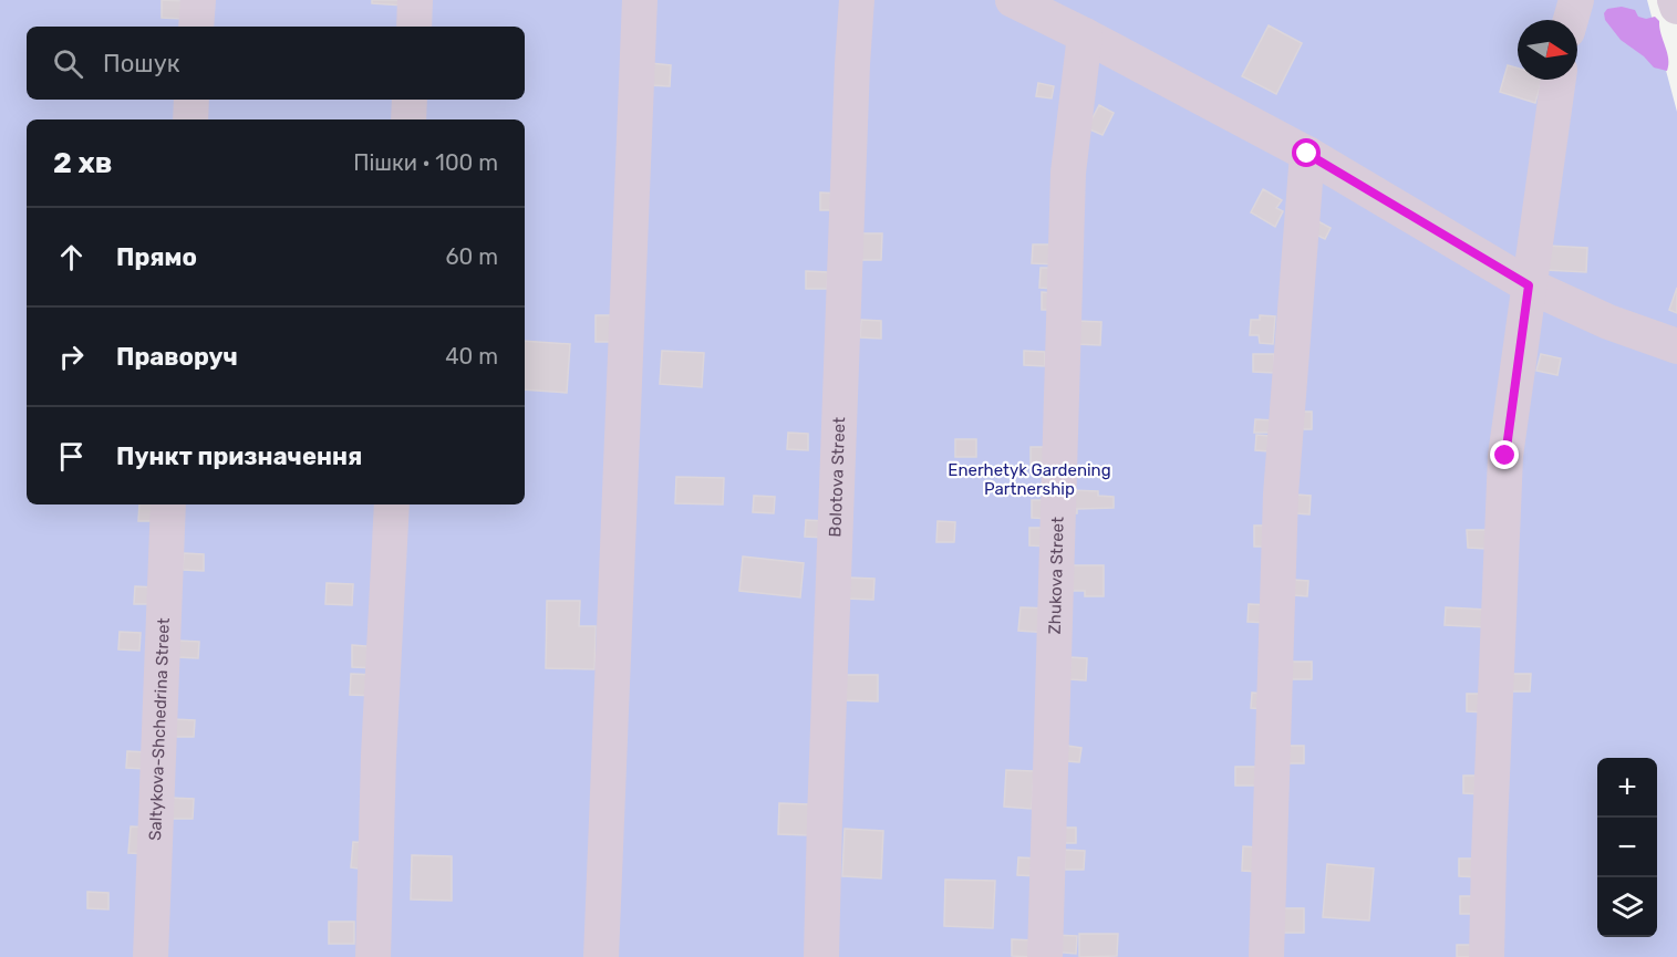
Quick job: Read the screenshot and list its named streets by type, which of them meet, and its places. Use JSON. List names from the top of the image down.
{
  "streets": {
    "lane": ["Bolotova Street", "Zhukova Street", "Saltykova-Shchedrina Street"]
  },
  "parks": ["Enerhetyk Gardening Partnership"],
  "north": "right",
  "page": {
    "search": "Пошук",
    "heading": ["2 хв", "Пішки · 100 m"],
    "list": [
      ["Прямо", "60 m"],
      ["Праворуч", "40 m"],
      "Пункт призначення"
    ],
    "map_buttons": ["+", "−"]
  }
}
